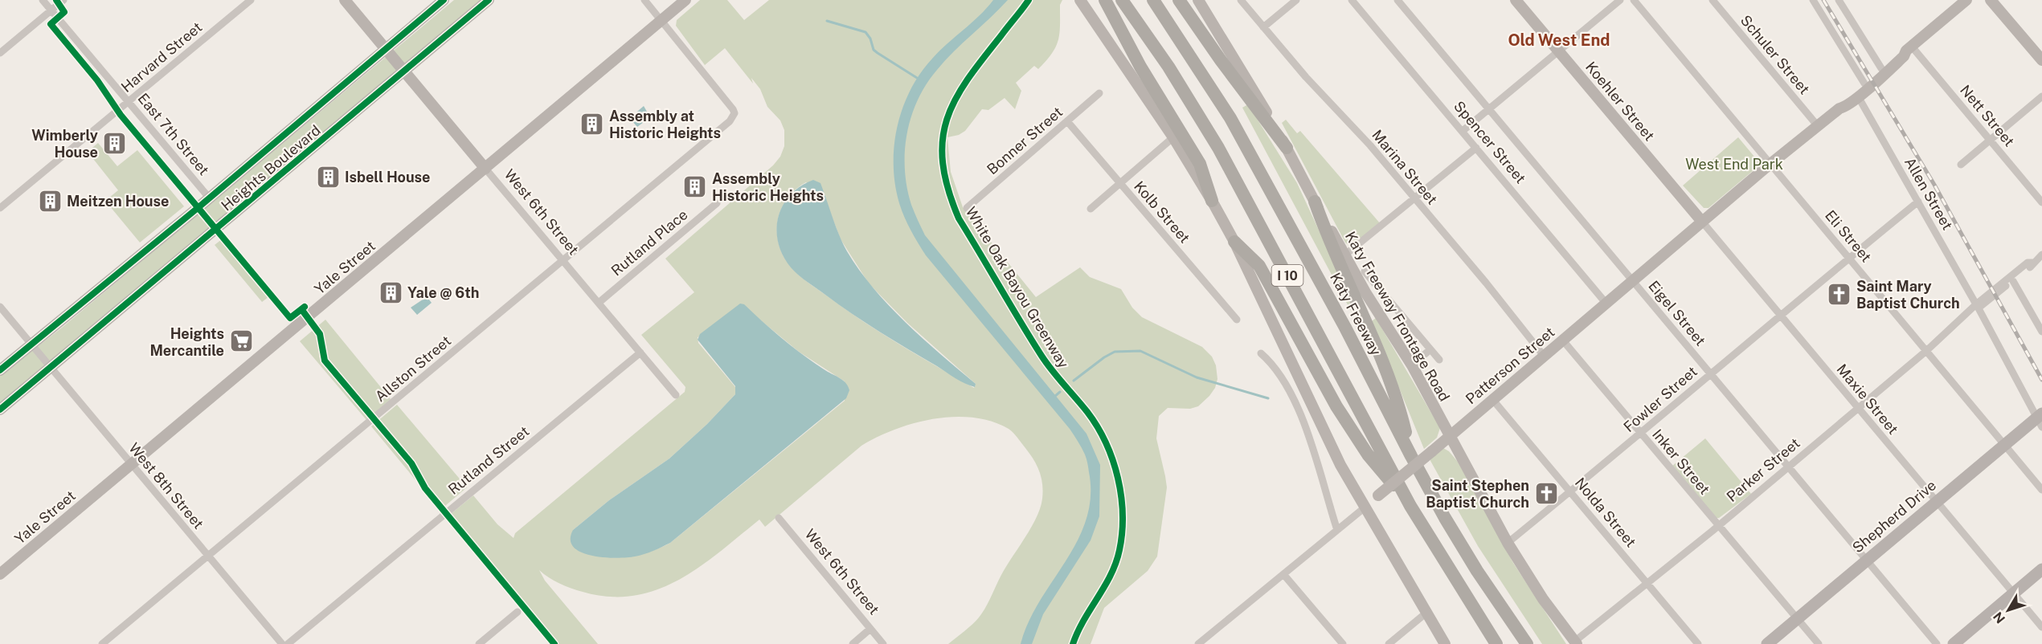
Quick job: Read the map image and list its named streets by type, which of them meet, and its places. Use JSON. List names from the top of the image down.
{
  "streets": {
    "highway": ["I 10", "Katy Freeway"],
    "main road": [
      "Koehler Street",
      "Heights Boulevard",
      "West 6th Street",
      "Yale Street",
      "Katy Freeway Frontage Road",
      "Patterson Street",
      "Shepherd Drive"
    ],
    "street": [
      "Schuler Street",
      "Harvard Street",
      "Nett Street",
      "East 7th Street",
      "Bonner Street",
      "Spencer Street",
      "Marina Street",
      "Allen Street",
      "Kolb Street",
      "Eli Street",
      "Rutland Place",
      "Eigel Street",
      "Allston Street",
      "Fowler Street",
      "Maxie Street",
      "Rutland Street",
      "Inker Street",
      "Parker Street",
      "West 8th Street",
      "Nolda Street"
    ],
    "cycle path": ["White Oak Bayou Greenway"]
  },
  "crossings": [
    ["Schuler Street", "Patterson Street"],
    ["Harvard Street", "East 7th Street"],
    ["Koehler Street", "Patterson Street"],
    ["Koehler Street", "Maxie Street"],
    ["Nett Street", "Patterson Street"],
    ["East 7th Street", "Heights Boulevard"],
    ["Bonner Street", "Kolb Street"],
    ["Spencer Street", "Patterson Street"],
    ["Marina Street", "Patterson Street"],
    ["Heights Boulevard", "West 6th Street"],
    ["Heights Boulevard", "West 8th Street"],
    ["Allen Street", "Patterson Street"],
    ["Allen Street", "Fowler Street"],
    ["Allen Street", "Parker Street"],
    ["Allen Street", "Shepherd Drive"],
    ["West 6th Street", "Rutland Place"],
    ["West 6th Street", "Yale Street"],
    ["West 6th Street", "Allston Street"],
    ["West 6th Street", "Rutland Street"],
    ["Eli Street", "Patterson Street"],
    ["Eli Street", "Fowler Street"],
    ["Eli Street", "Parker Street"],
    ["Eli Street", "Shepherd Drive"],
    ["Yale Street", "Allston Street"],
    ["Yale Street", "West 8th Street"],
    ["Eigel Street", "Patterson Street"],
    ["Eigel Street", "Fowler Street"],
    ["Eigel Street", "Parker Street"],
    ["Eigel Street", "Shepherd Drive"],
    ["Katy Freeway Frontage Road", "Patterson Street"],
    ["Katy Freeway Frontage Road", "Fowler Street"],
    ["Katy Freeway Frontage Road", "Parker Street"],
    ["Patterson Street", "Maxie Street"],
    ["Patterson Street", "Inker Street"],
    ["Patterson Street", "Nolda Street"],
    ["Allston Street", "West 8th Street"],
    ["Fowler Street", "Maxie Street"],
    ["Fowler Street", "Inker Street"],
    ["Fowler Street", "Nolda Street"],
    ["Maxie Street", "Parker Street"],
    ["Maxie Street", "Shepherd Drive"],
    ["Inker Street", "Parker Street"],
    ["Inker Street", "Shepherd Drive"],
    ["Parker Street", "Nolda Street"]
  ],
  "districts": ["Old West End"],
  "parks": ["West End Park"],
  "places": {
    "building": [
      "Assembly at Historic Heights",
      "Wimberly House",
      "Isbell House",
      "Assembly Historic Heights",
      "Meitzen House",
      "Yale @ 6th"
    ],
    "church": ["Saint Mary Baptist Church", "Saint Stephen Baptist Church"],
    "supermarket": ["Heights Mercantile"]
  },
  "north": "bottom left"
}
